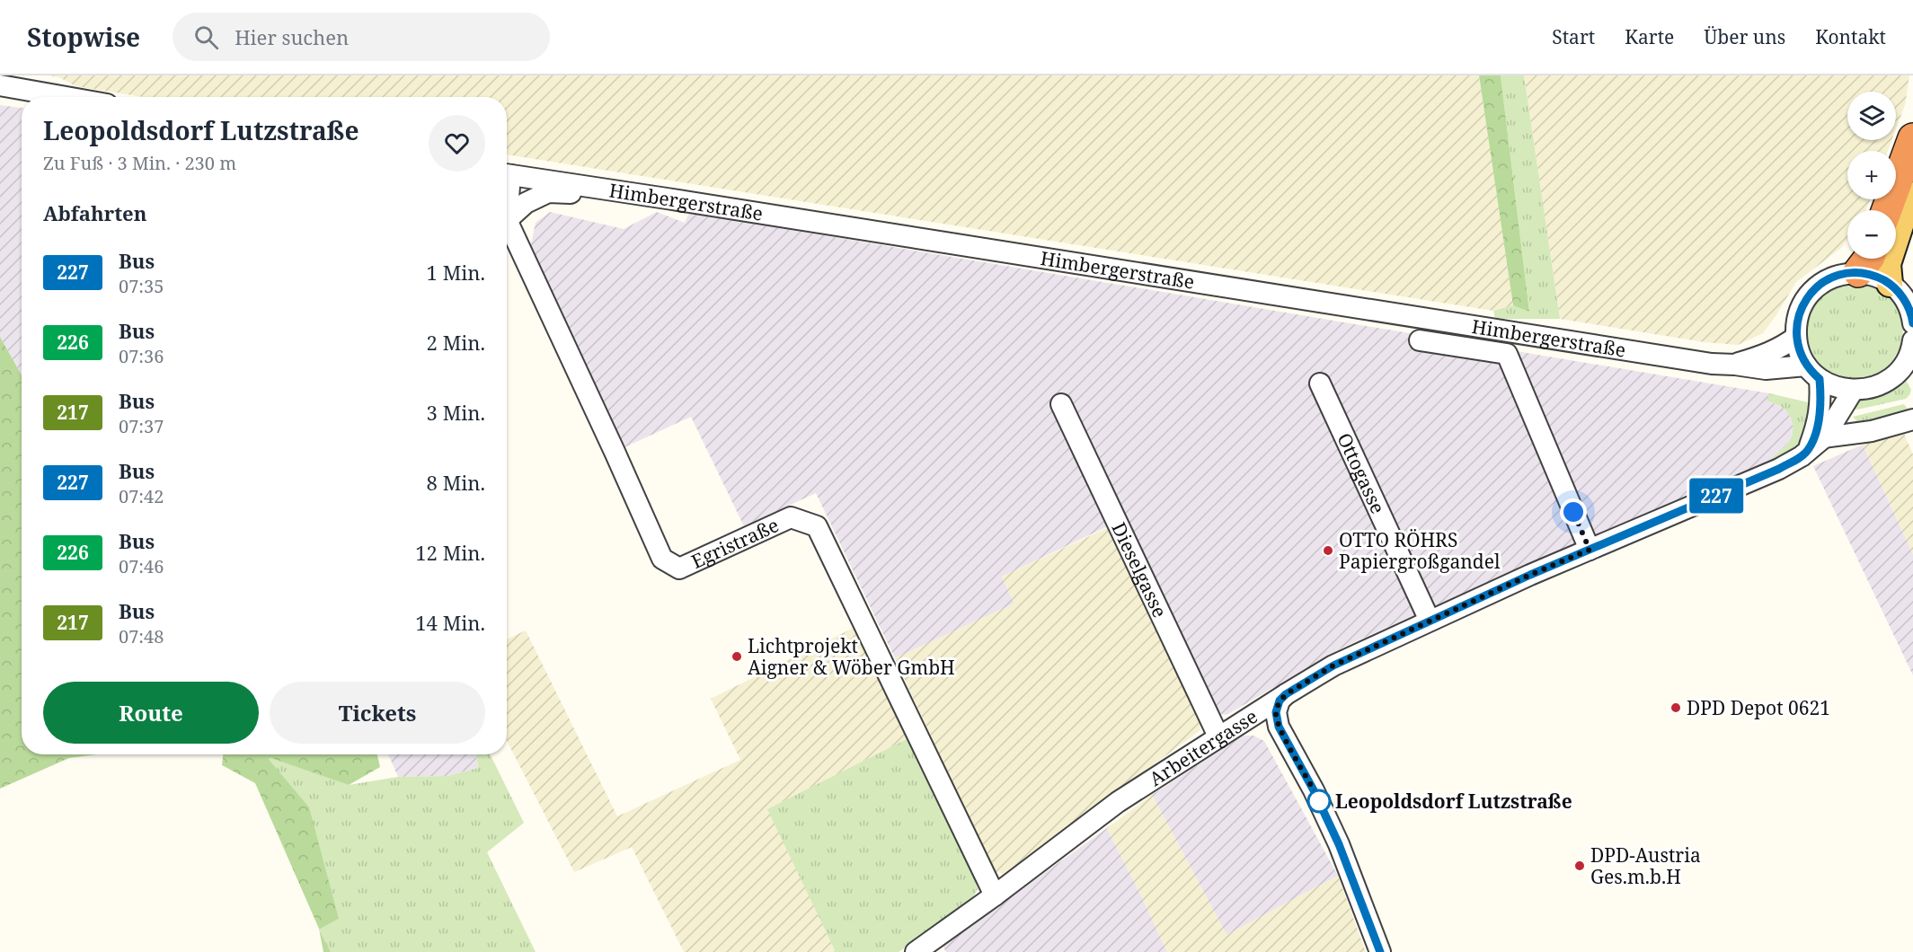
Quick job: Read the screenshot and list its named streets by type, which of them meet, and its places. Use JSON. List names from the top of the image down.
{
  "streets": {
    "street": [
      "Himbergerstraße",
      "Ottogasse",
      "Egristraße",
      "Dieselgasse",
      "Arbeitergasse"
    ]
  },
  "crossings": [
    ["Ottogasse", "Arbeitergasse"],
    ["Egristraße", "Arbeitergasse"],
    ["Dieselgasse", "Arbeitergasse"]
  ],
  "places": [
    "OTTO RÖHRS Papiergroßgandel",
    "Lichtprojekt Aigner & Wöber GmbH",
    "DPD Depot 0621",
    "Leopoldsdorf Lutzstraße",
    "DPD-Austria Ges.m.b.H"
  ],
  "lines": ["bus line 227"],
  "page": {
    "header": "Stopwise",
    "search": "Hier suchen",
    "nav": [
      "Start",
      "Karte",
      "Über uns",
      "Kontakt"
    ],
    "on_map": "227",
    "map_buttons": ["+", "−"],
    "heading": [
      ["Leopoldsdorf Lutzstraße", "Zu Fuß · 3 Min. · 230 m"],
      "Abfahrten"
    ],
    "list": [
      {
        "mark": "227",
        "name": "Bus",
        "note": "07:35",
        "value": "1 Min."
      },
      {
        "mark": "226",
        "name": "Bus",
        "note": "07:36",
        "value": "2 Min."
      },
      {
        "mark": "217",
        "name": "Bus",
        "note": "07:37",
        "value": "3 Min."
      },
      {
        "mark": "227",
        "name": "Bus",
        "note": "07:42",
        "value": "8 Min."
      },
      {
        "mark": "226",
        "name": "Bus",
        "note": "07:46",
        "value": "12 Min."
      },
      {
        "mark": "217",
        "name": "Bus",
        "note": "07:48",
        "value": "14 Min."
      }
    ],
    "buttons": ["Route", "Tickets"]
  }
}
